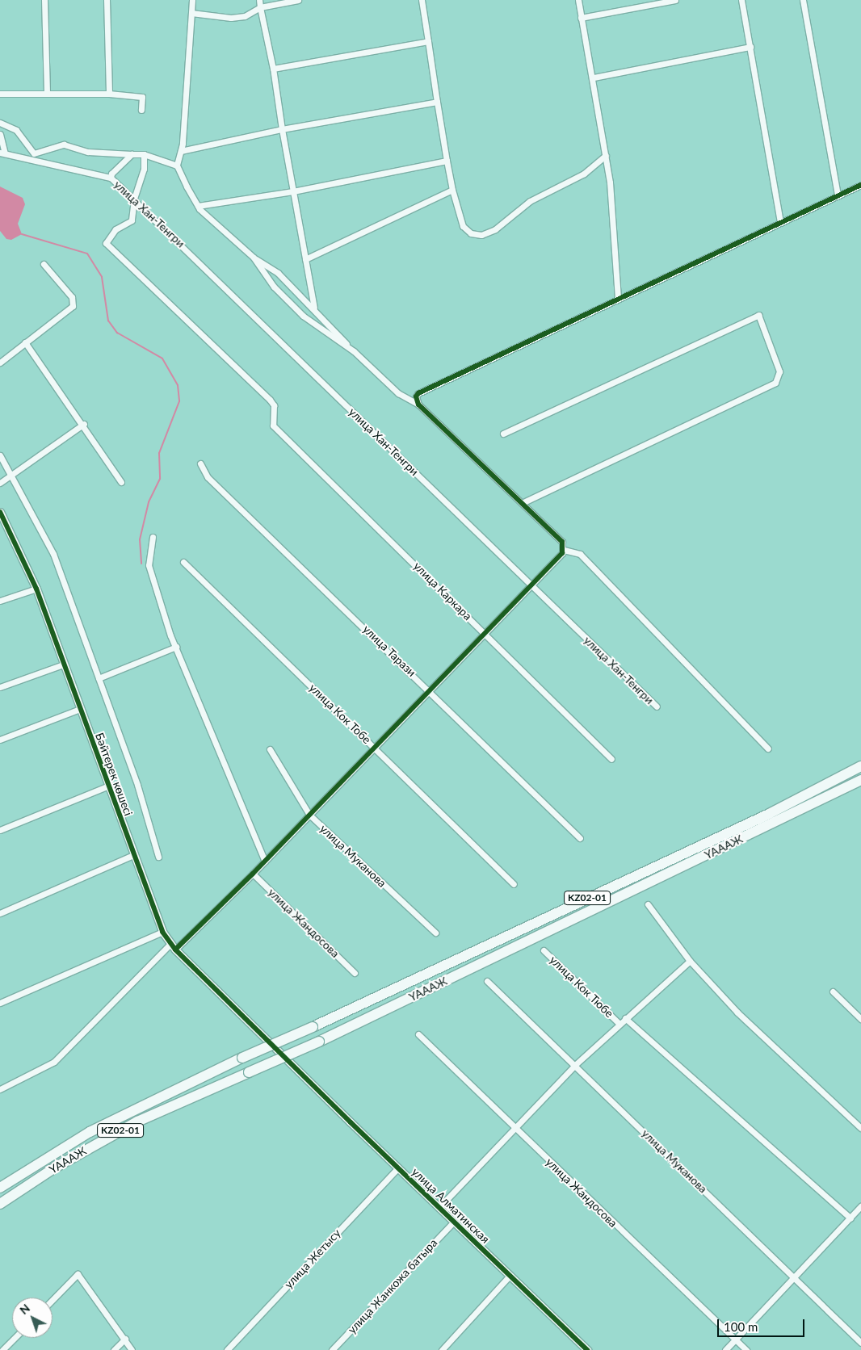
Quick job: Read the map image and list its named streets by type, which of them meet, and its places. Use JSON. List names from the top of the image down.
{
  "streets": {
    "highway": ["ҮАААЖ", "KZ02-01"],
    "street": [
      "улица Хан-Тенгри",
      "улица Каркара",
      "улица Тарази",
      "улица Кок Тобе",
      "Бәйтерек көшесі",
      "улица Муканова",
      "улица Жандосова",
      "улица Кок Тюбе",
      "улица Алматинская",
      "улица Жетысу",
      "улица Жанкожа батыра"
    ]
  },
  "crossings": [
    ["улица Хан-Тенгри", "улица Каркара"],
    ["Бәйтерек көшесі", "улица Алматинская"],
    ["улица Алматинская", "улица Жетысу"],
    ["улица Алматинская", "улица Жанкожа батыра"]
  ],
  "scale_bar": "100 m",
  "north": "top left"
}
